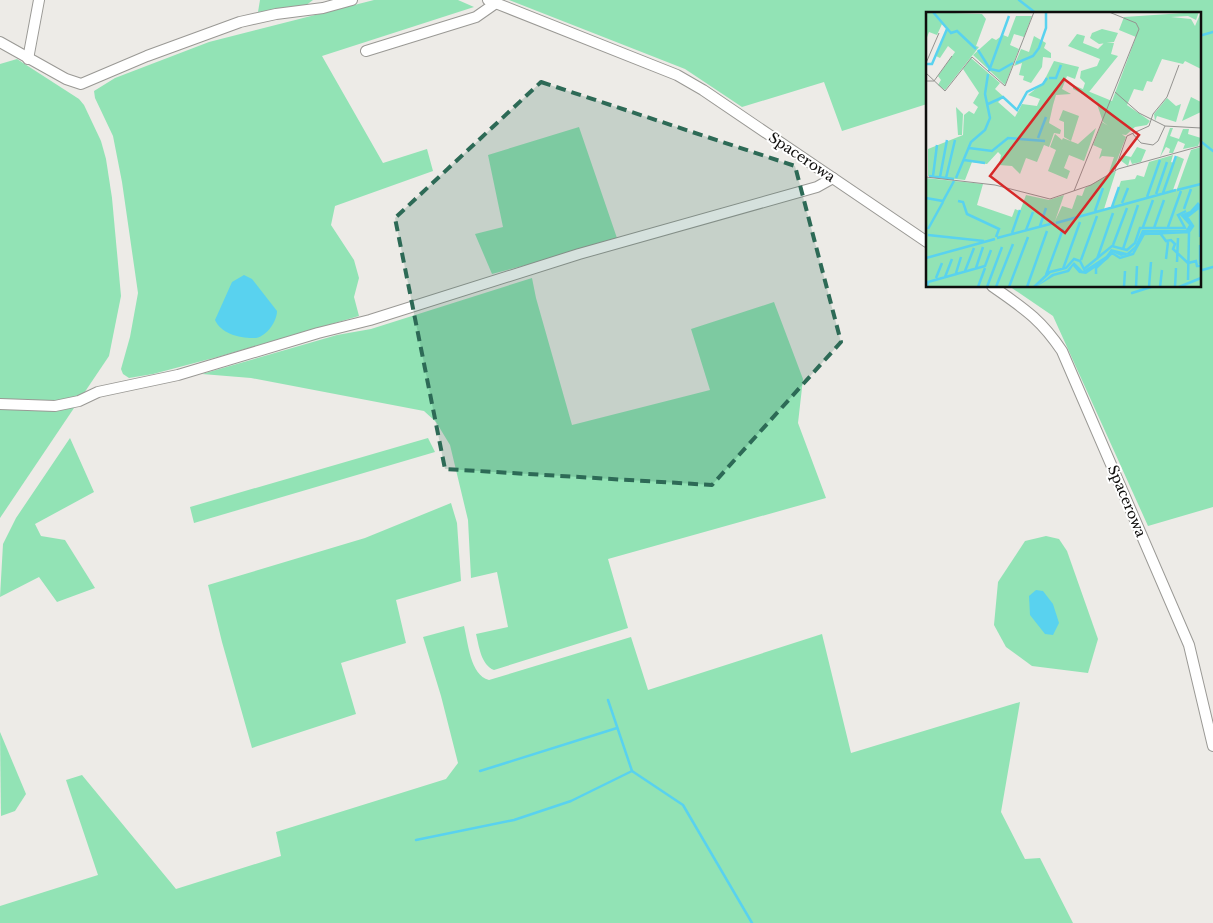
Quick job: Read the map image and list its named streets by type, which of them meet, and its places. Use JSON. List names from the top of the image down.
{
  "streets": {
    "street": ["Spacerowa"]
  }
}
